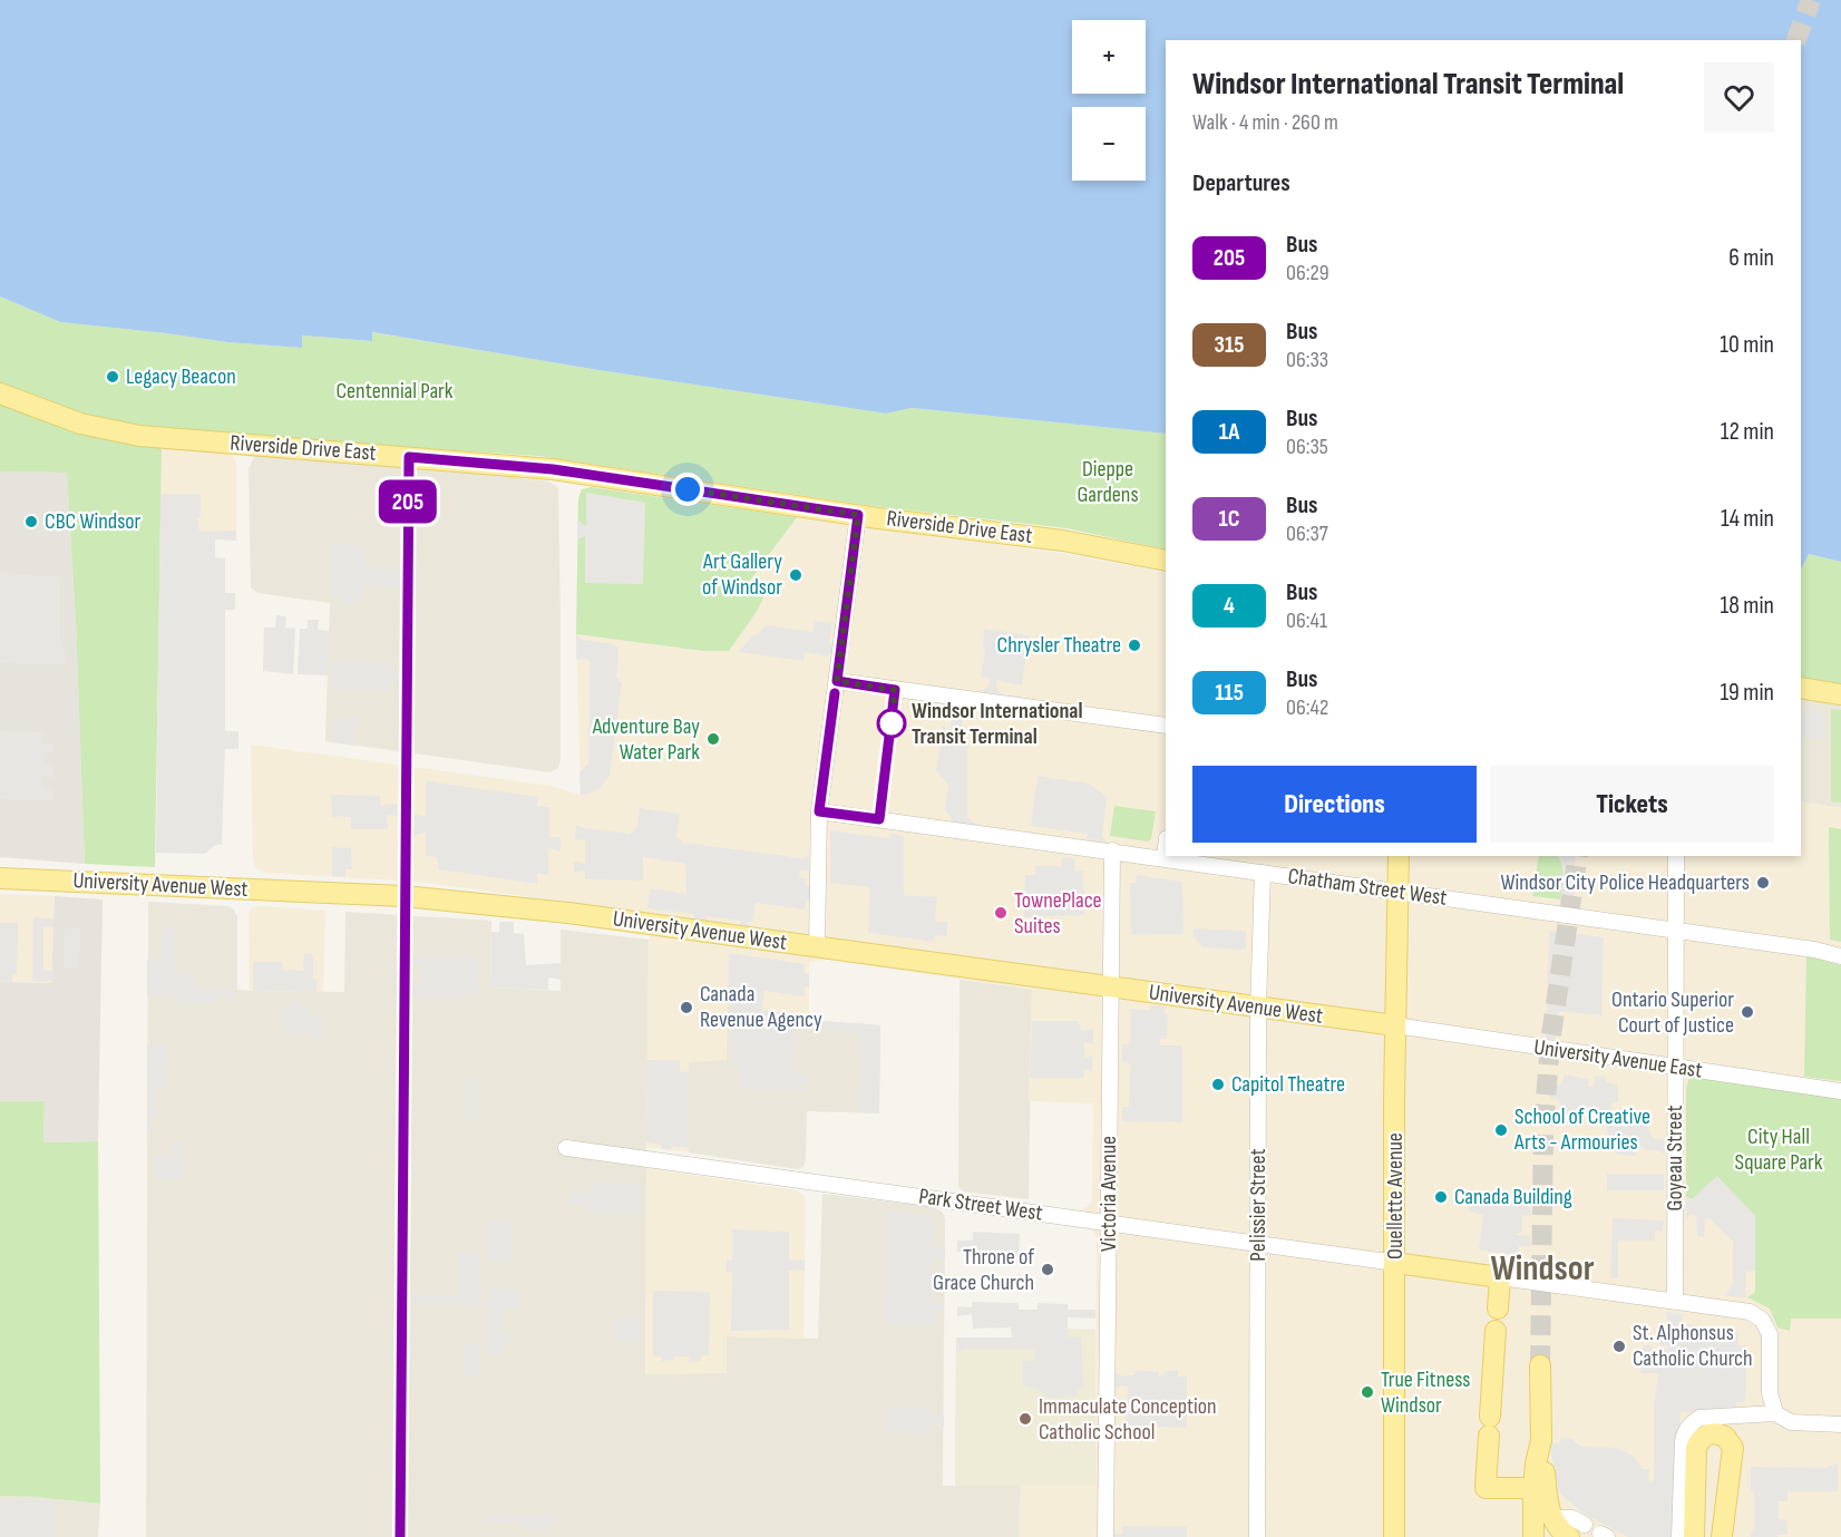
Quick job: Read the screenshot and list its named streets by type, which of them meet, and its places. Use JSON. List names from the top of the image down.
{
  "streets": {
    "main road": ["Riverside Drive East", "University Avenue West", "Ouellette Avenue"],
    "street": [
      "Chatham Street West",
      "University Avenue East",
      "Goyeau Street",
      "Victoria Avenue",
      "Park Street West",
      "Pelissier Street"
    ]
  },
  "crossings": [
    ["University Avenue West", "University Avenue East"],
    ["University Avenue West", "Victoria Avenue"],
    ["University Avenue West", "Ouellette Avenue"],
    ["University Avenue West", "Pelissier Street"],
    ["Chatham Street West", "Goyeau Street"],
    ["Chatham Street West", "Victoria Avenue"],
    ["Chatham Street West", "Ouellette Avenue"],
    ["Chatham Street West", "Pelissier Street"],
    ["University Avenue East", "Goyeau Street"],
    ["University Avenue East", "Ouellette Avenue"],
    ["Victoria Avenue", "Park Street West"],
    ["Ouellette Avenue", "Park Street West"],
    ["Park Street West", "Pelissier Street"]
  ],
  "districts": ["Windsor"],
  "parks": ["Centennial Park", "Dieppe Gardens", "City Hall Square Park"],
  "places": [
    "Legacy Beacon",
    "CBC Windsor",
    "Art Gallery of Windsor",
    "Chrysler Theatre",
    "Windsor International Transit Terminal",
    "Adventure Bay Water Park",
    "Windsor City Police Headquarters",
    "TownePlace Suites",
    "Canada Revenue Agency",
    "Ontario Superior Court of Justice",
    "Capitol Theatre",
    "School of Creative Arts - Armouries",
    "Canada Building",
    "Throne of Grace Church",
    "St. Alphonsus Catholic Church",
    "True Fitness Windsor",
    "Immaculate Conception Catholic School"
  ],
  "lines": ["bus line 205"],
  "page": {
    "on_map": "205",
    "map_buttons": ["+", "−"],
    "heading": [
      ["Windsor International Transit Terminal", "Walk · 4 min · 260 m"],
      "Departures"
    ],
    "list": [
      {
        "mark": "205",
        "name": "Bus",
        "note": "06:29",
        "value": "6 min"
      },
      {
        "mark": "315",
        "name": "Bus",
        "note": "06:33",
        "value": "10 min"
      },
      {
        "mark": "1A",
        "name": "Bus",
        "note": "06:35",
        "value": "12 min"
      },
      {
        "mark": "1C",
        "name": "Bus",
        "note": "06:37",
        "value": "14 min"
      },
      {
        "mark": "4",
        "name": "Bus",
        "note": "06:41",
        "value": "18 min"
      },
      {
        "mark": "115",
        "name": "Bus",
        "note": "06:42",
        "value": "19 min"
      }
    ],
    "buttons": ["Directions", "Tickets"]
  }
}
